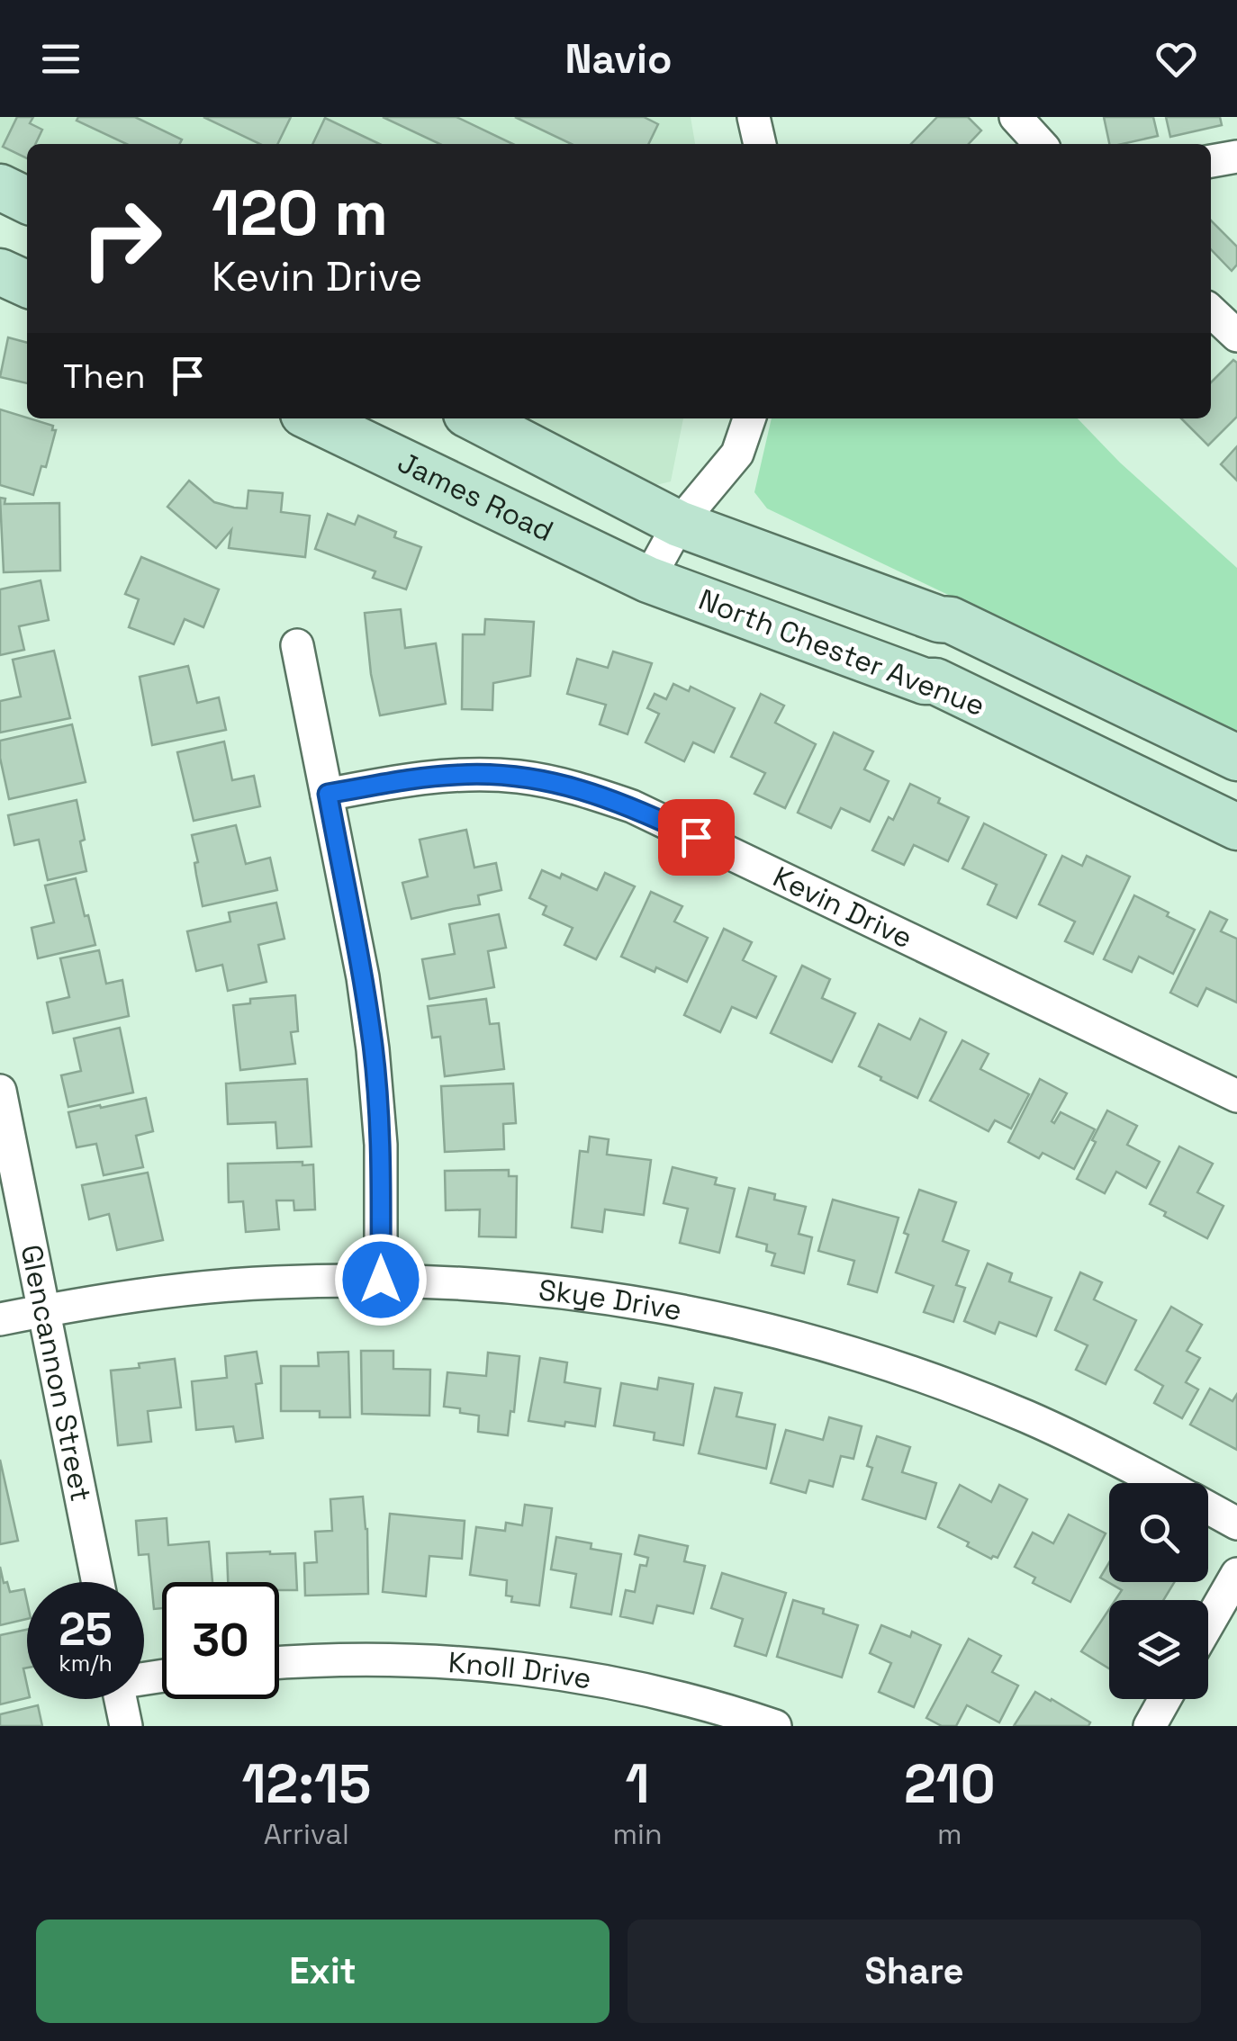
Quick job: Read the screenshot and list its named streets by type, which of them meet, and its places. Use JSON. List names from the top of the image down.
{
  "streets": {
    "main road": ["James Road", "North Chester Avenue"],
    "street": [
      "Kevin Drive",
      "Skye Drive",
      "Glencannon Street",
      "Knoll Drive"
    ]
  },
  "crossings": [
    ["James Road", "North Chester Avenue"],
    ["Skye Drive", "Glencannon Street"]
  ],
  "page": {
    "header": "Navio",
    "turn": ["120 m", "Kevin Drive"],
    "then": "Then",
    "speed": "25 km/h",
    "limit": "30",
    "eta": [
      "12:15",
      "Arrival",
      "1",
      "min",
      "210",
      "m"
    ],
    "buttons": ["Exit", "Share"]
  }
}
